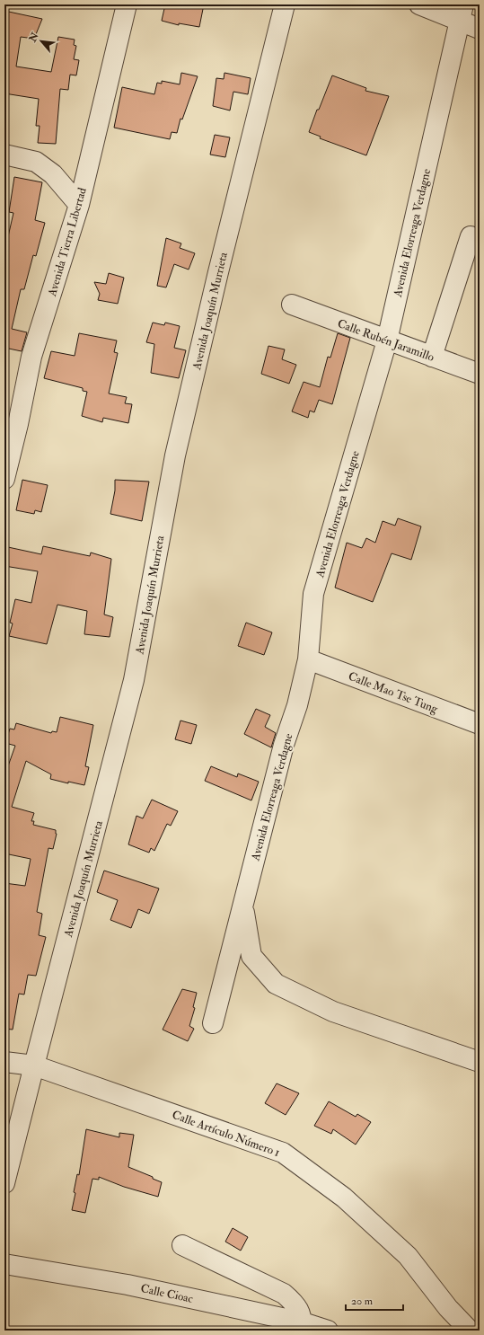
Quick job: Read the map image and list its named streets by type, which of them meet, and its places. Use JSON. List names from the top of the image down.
{
  "streets": {
    "street": [
      "Avenida Elorreaga Verdagne",
      "Avenida Tierra Libertad",
      "Avenida Joaquín Murrieta",
      "Calle Rubén Jaramillo",
      "Calle Mao Tse Tung",
      "Calle Artículo Número 1",
      "Calle Cioac"
    ]
  },
  "crossings": [
    ["Avenida Elorreaga Verdagne", "Calle Rubén Jaramillo"],
    ["Avenida Elorreaga Verdagne", "Calle Mao Tse Tung"],
    ["Avenida Joaquín Murrieta", "Calle Artículo Número 1"]
  ],
  "scale_bar": "20 m",
  "north": "top left"
}
